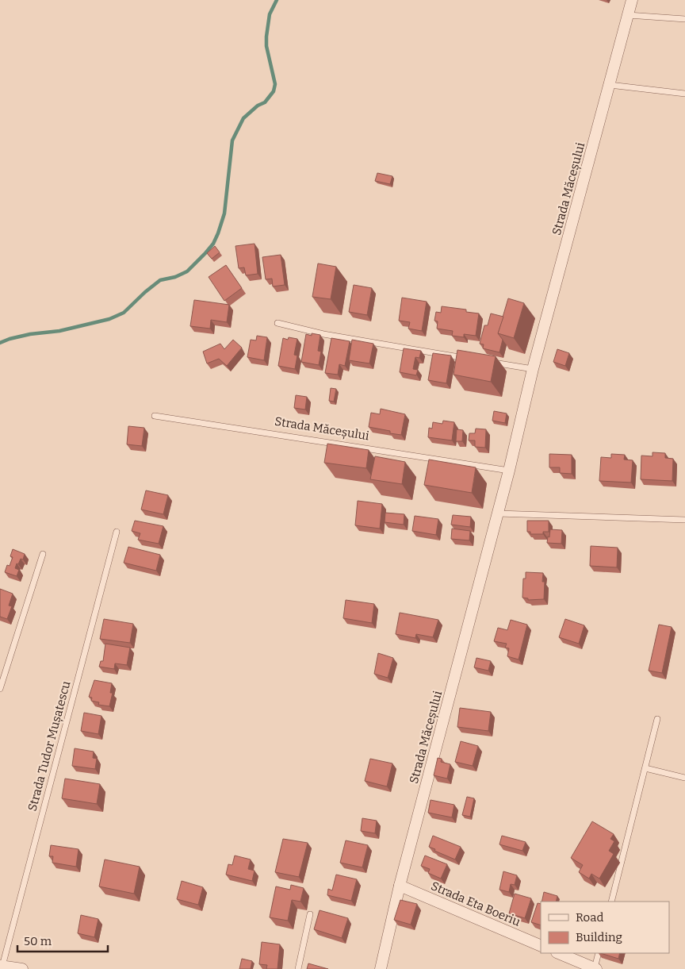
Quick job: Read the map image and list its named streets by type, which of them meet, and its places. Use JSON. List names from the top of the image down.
{
  "streets": {
    "street": ["Strada Măceșului", "Strada Eta Boeriu"],
    "lane": ["Strada Tudor Mușatescu"]
  },
  "crossings": [
    ["Strada Măceșului", "Strada Eta Boeriu"]
  ],
  "legend": ["Road", "Building"],
  "scale_bar": "50 m"
}
